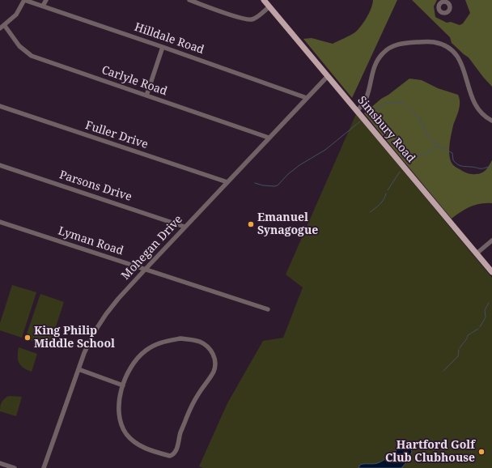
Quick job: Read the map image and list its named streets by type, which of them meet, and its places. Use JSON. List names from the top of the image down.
{
  "streets": {
    "main road": ["Simsbury Road"],
    "street": [
      "Hilldale Road",
      "Carlyle Road",
      "Fuller Drive",
      "Parsons Drive",
      "Lyman Road",
      "Mohegan Drive"
    ]
  },
  "crossings": [
    ["Hilldale Road", "Mohegan Drive"],
    ["Carlyle Road", "Mohegan Drive"],
    ["Simsbury Road", "Mohegan Drive"],
    ["Fuller Drive", "Mohegan Drive"],
    ["Parsons Drive", "Mohegan Drive"],
    ["Lyman Road", "Mohegan Drive"]
  ],
  "places": ["Emanuel Synagogue", "King Philip Middle School", "Hartford Golf Club Clubhouse"]
}
